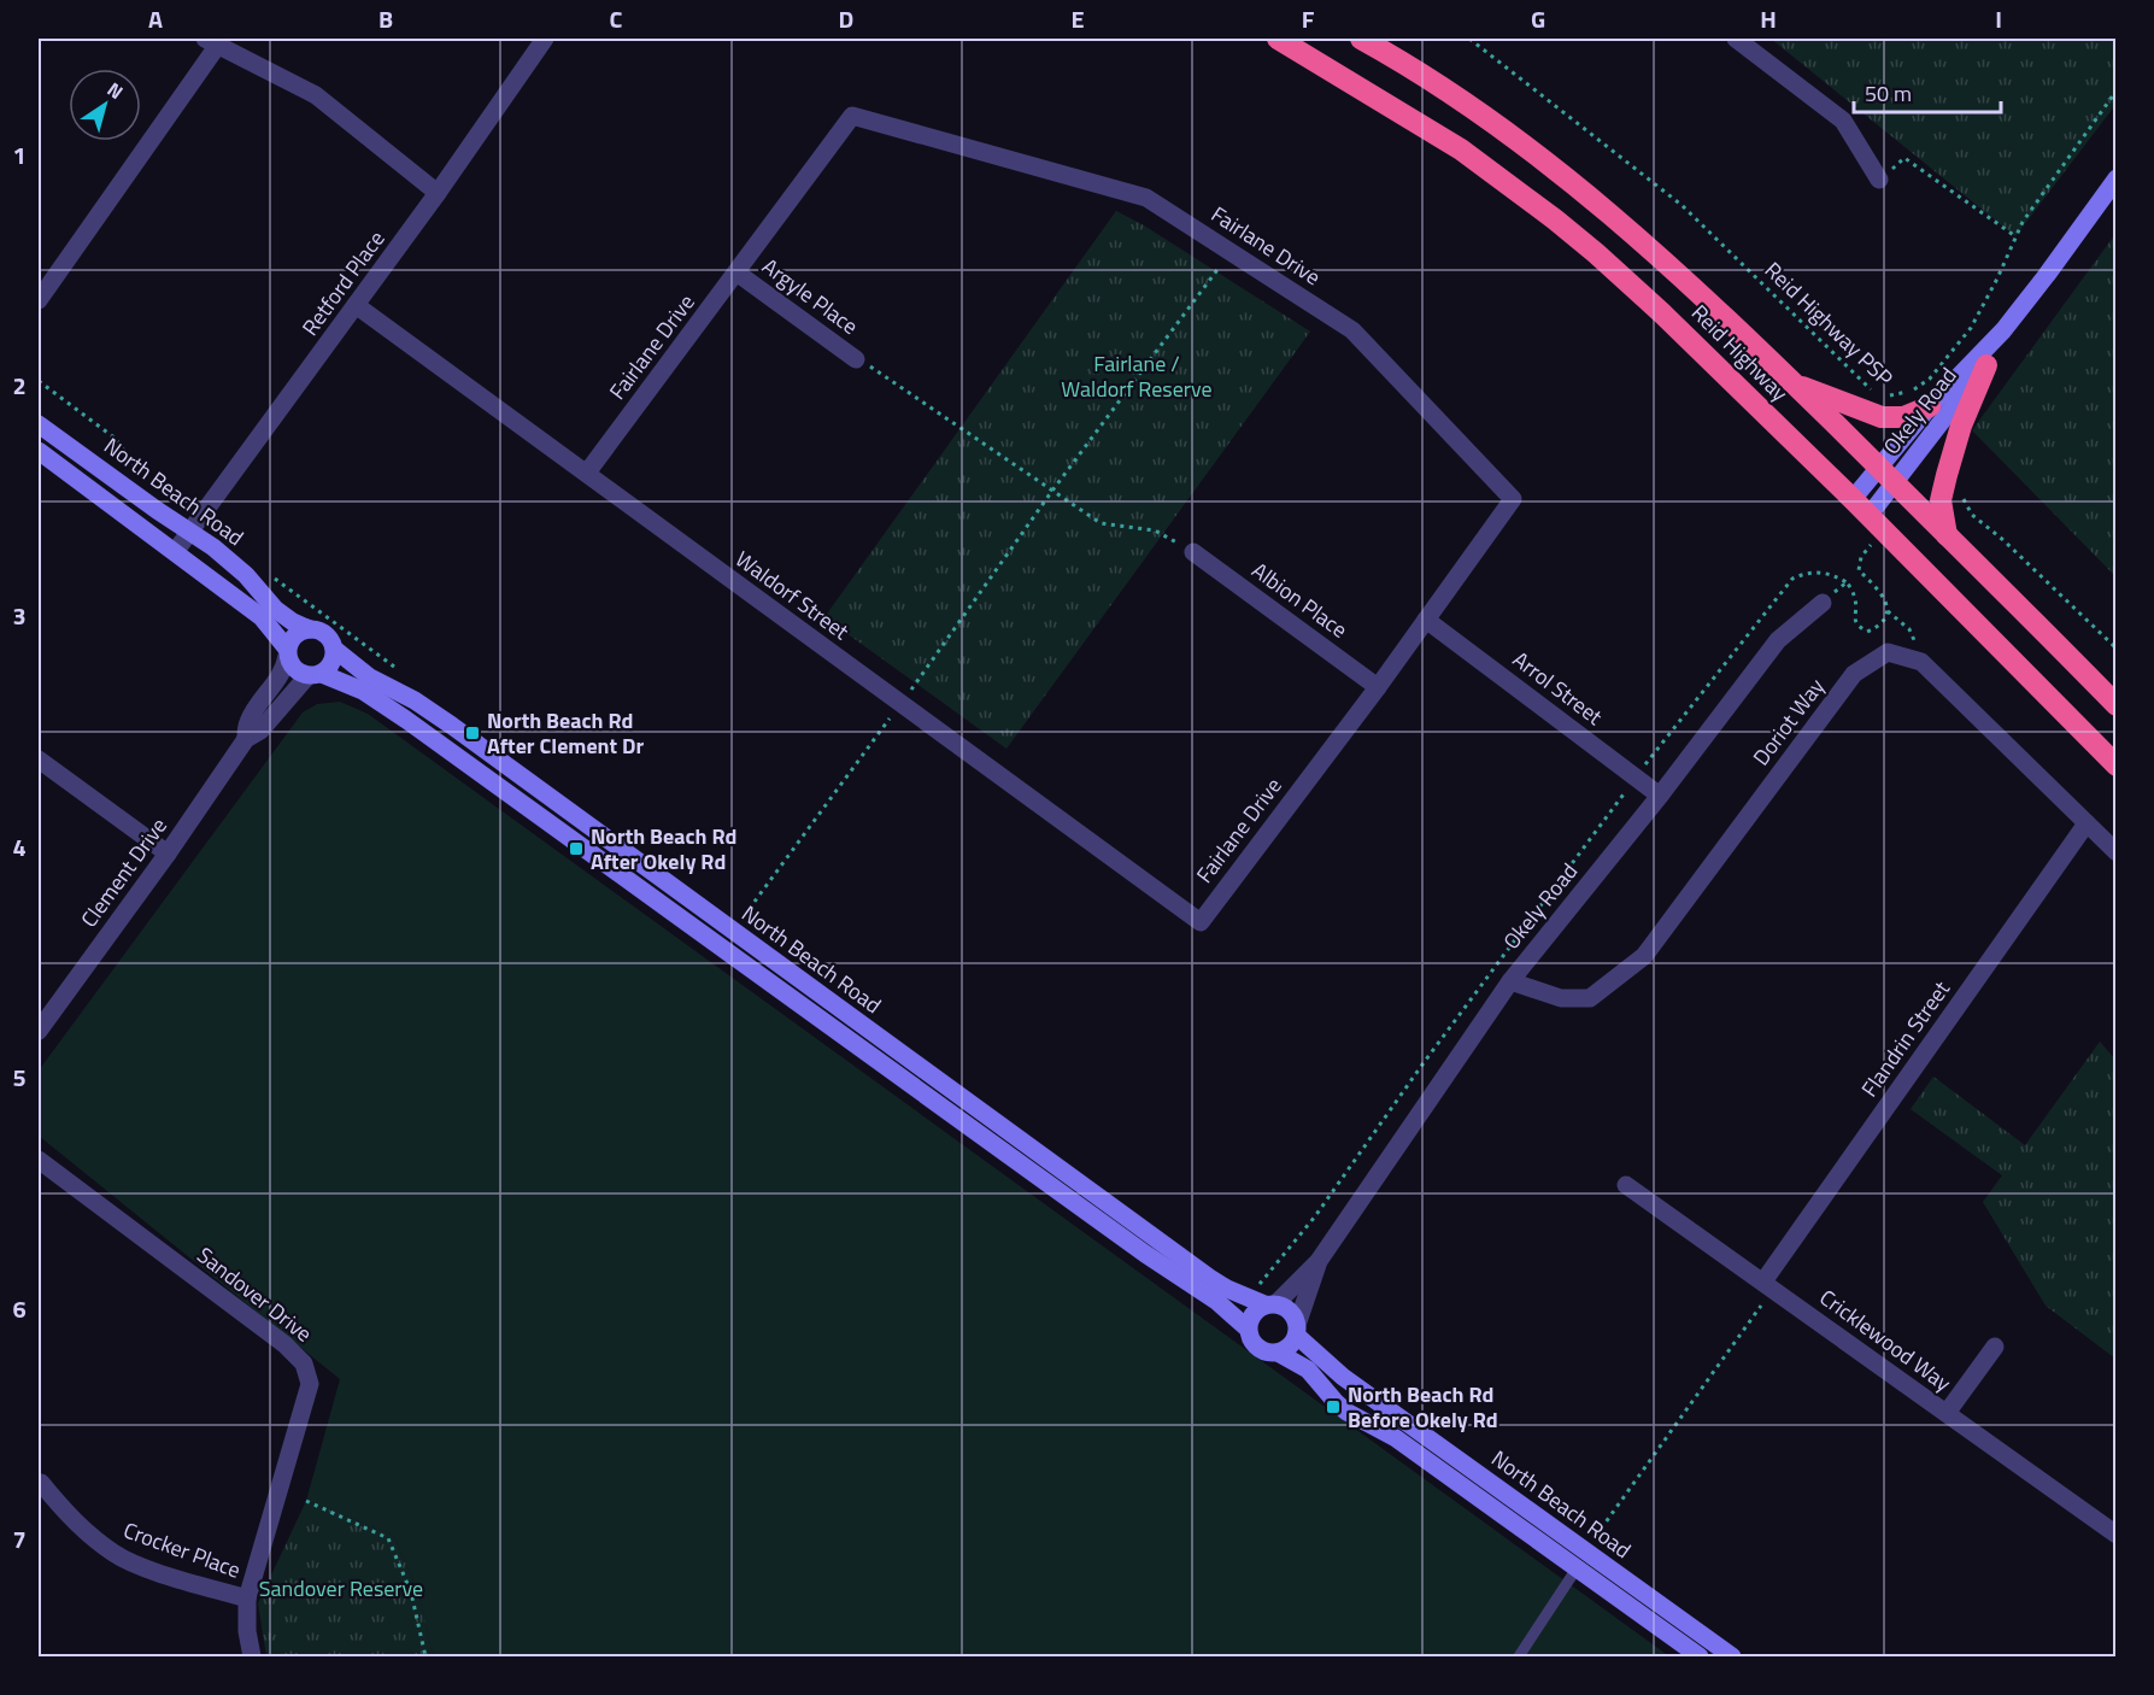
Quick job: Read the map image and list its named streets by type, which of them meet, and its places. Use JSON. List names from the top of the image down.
{
  "streets": {
    "highway": ["Reid Highway"],
    "main road": ["Okely Road", "North Beach Road"],
    "street": [
      "Fairlane Drive",
      "Retford Place",
      "Argyle Place",
      "Waldorf Street",
      "Albion Place",
      "Arrol Street",
      "Doriot Way",
      "Clement Drive",
      "Flandrin Street",
      "Sandover Drive",
      "Cricklewood Way",
      "Crocker Place"
    ],
    "path": ["Reid Highway PSP"]
  },
  "crossings": [
    ["Fairlane Drive", "Argyle Place"],
    ["Fairlane Drive", "Waldorf Street"],
    ["Fairlane Drive", "Albion Place"],
    ["Fairlane Drive", "Arrol Street"],
    ["Retford Place", "North Beach Road"],
    ["Retford Place", "Waldorf Street"],
    ["Reid Highway", "Okely Road"],
    ["Okely Road", "North Beach Road"],
    ["Okely Road", "Arrol Street"],
    ["Okely Road", "Doriot Way"],
    ["North Beach Road", "Clement Drive"],
    ["Doriot Way", "Flandrin Street"],
    ["Flandrin Street", "Cricklewood Way"],
    ["Sandover Drive", "Crocker Place"]
  ],
  "parks": ["Fairlane / Waldorf Reserve", "Sandover Reserve"],
  "places": {
    "transit": ["North Beach Rd After Clement Dr", "North Beach Rd After Okely Rd", "North Beach Rd Before Okely Rd"]
  },
  "scale_bar": "50 m",
  "north": "top right",
  "grid": {
    "columns": [
      "A",
      "B",
      "C",
      "D",
      "E",
      "F",
      "G",
      "H",
      "I"
    ],
    "rows": [
      "1",
      "2",
      "3",
      "4",
      "5",
      "6",
      "7"
    ]
  }
}
